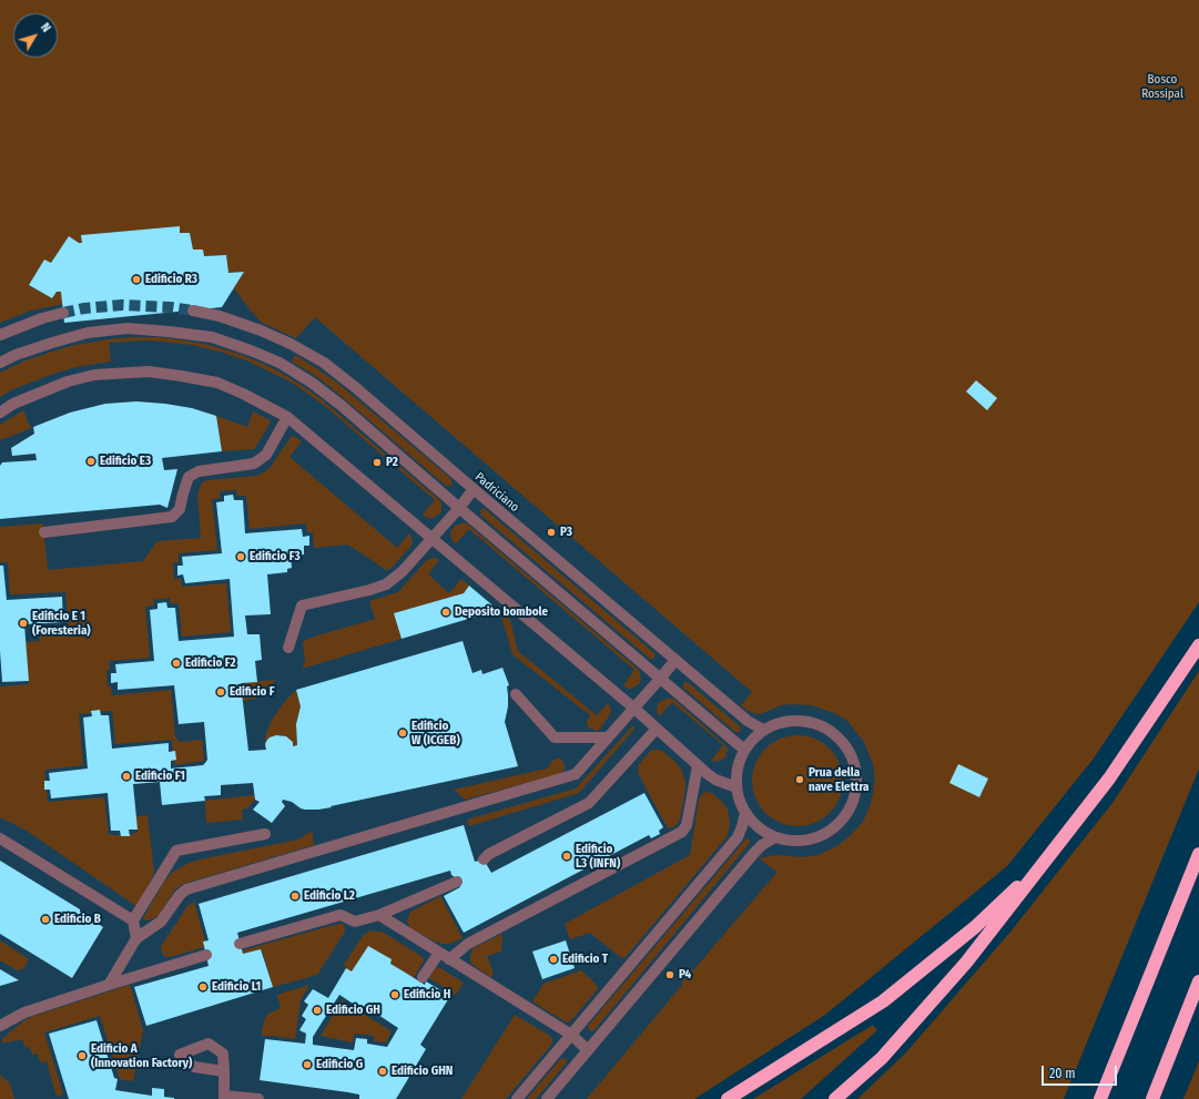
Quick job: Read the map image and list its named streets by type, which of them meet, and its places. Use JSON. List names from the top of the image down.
{
  "streets": {
    "street": ["Padriciano"]
  },
  "parks": ["Bosco Rossipal"],
  "places": [
    "Edificio R3",
    "Edificio E3",
    "P2",
    "P3",
    "Edificio F3",
    "Deposito bombole",
    "Edificio E 1 (Foresteria)",
    "Edificio F2",
    "Edificio F",
    "Edificio W (ICGEB)",
    "Edificio F1",
    "Prua della nave Elettra",
    "Edificio L3 (INFN)",
    "Edificio L2",
    "Edificio B",
    "Edificio T",
    "P4",
    "Edificio L1",
    "Edificio H",
    "Edificio GH",
    "Edificio A (Innovation Factory)",
    "Edificio G",
    "Edificio GHN"
  ],
  "scale_bar": "20 m",
  "north": "top right"
}
